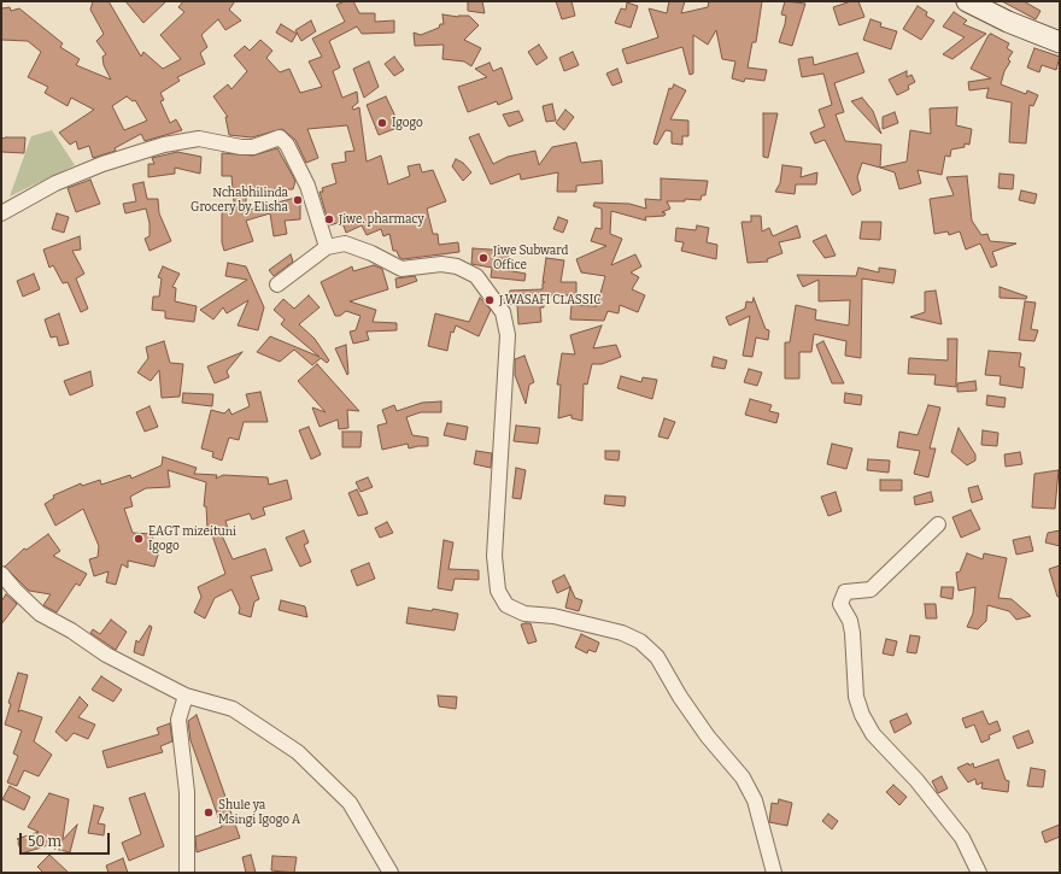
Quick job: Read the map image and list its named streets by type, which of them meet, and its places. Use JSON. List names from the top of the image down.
{
  "places": [
    "Igogo",
    "Nchabhilinda Grocery by Elisha",
    "Jiwe. pharmacy",
    "Jiwe Subward Office",
    "J.WASAFI CLASSIC",
    "EAGT mizeituni Igogo",
    "Shule ya Msingi Igogo A"
  ],
  "scale_bar": "50 m"
}
